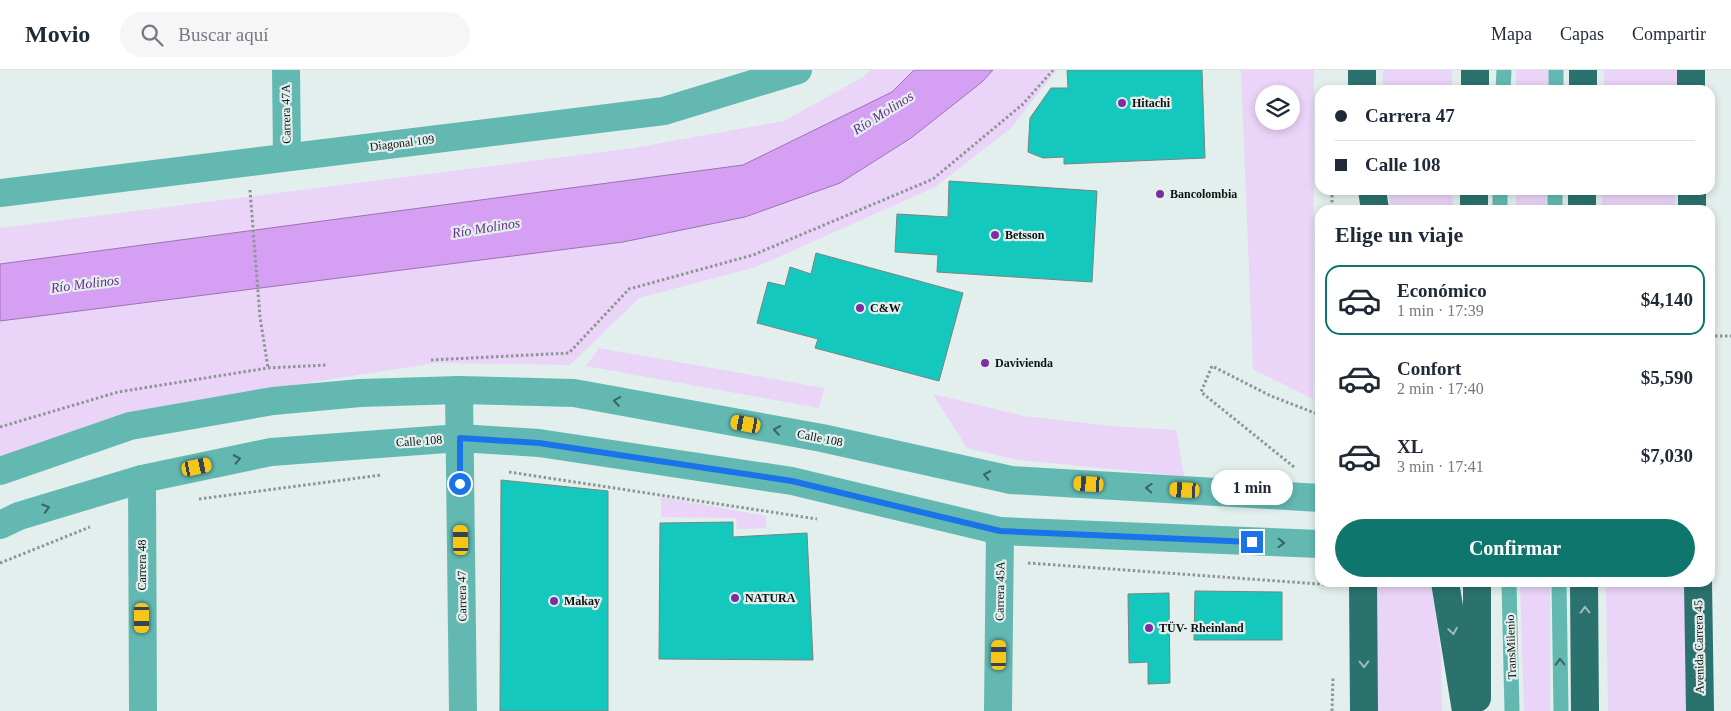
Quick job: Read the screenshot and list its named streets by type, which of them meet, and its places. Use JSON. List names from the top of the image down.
{
  "streets": {
    "highway": ["Avenida Carrera 45"],
    "street": [
      "Carrera 47A",
      "Diagonal 109",
      "Calle 108",
      "Carrera 48",
      "Carrera 45A",
      "Carrera 47"
    ],
    "lane": ["TransMilenio"]
  },
  "crossings": [
    ["Carrera 47A", "Diagonal 109"],
    ["Calle 108", "Carrera 48"],
    ["Calle 108", "Carrera 45A"],
    ["Calle 108", "Carrera 47"]
  ],
  "water": ["Río Molinos"],
  "places": [
    "Hitachi",
    "Bancolombia",
    "Betsson",
    "C&W",
    "Davivienda",
    "NATURA",
    "Makay",
    "TÜV- Rheinland"
  ],
  "page": {
    "header": "Movio",
    "search": "Buscar aquí",
    "nav": ["Mapa", "Capas", "Compartir"],
    "banner": ["Carrera 47", "Calle 108"],
    "heading": "Elige un viaje",
    "list": [
      {
        "name": "Económico",
        "note": "1 min · 17:39",
        "value": "$4,140"
      },
      {
        "name": "Confort",
        "note": "2 min · 17:40",
        "value": "$5,590"
      },
      {
        "name": "XL",
        "note": "3 min · 17:41",
        "value": "$7,030"
      }
    ],
    "bubble": "1 min",
    "buttons": "Confirmar"
  }
}
